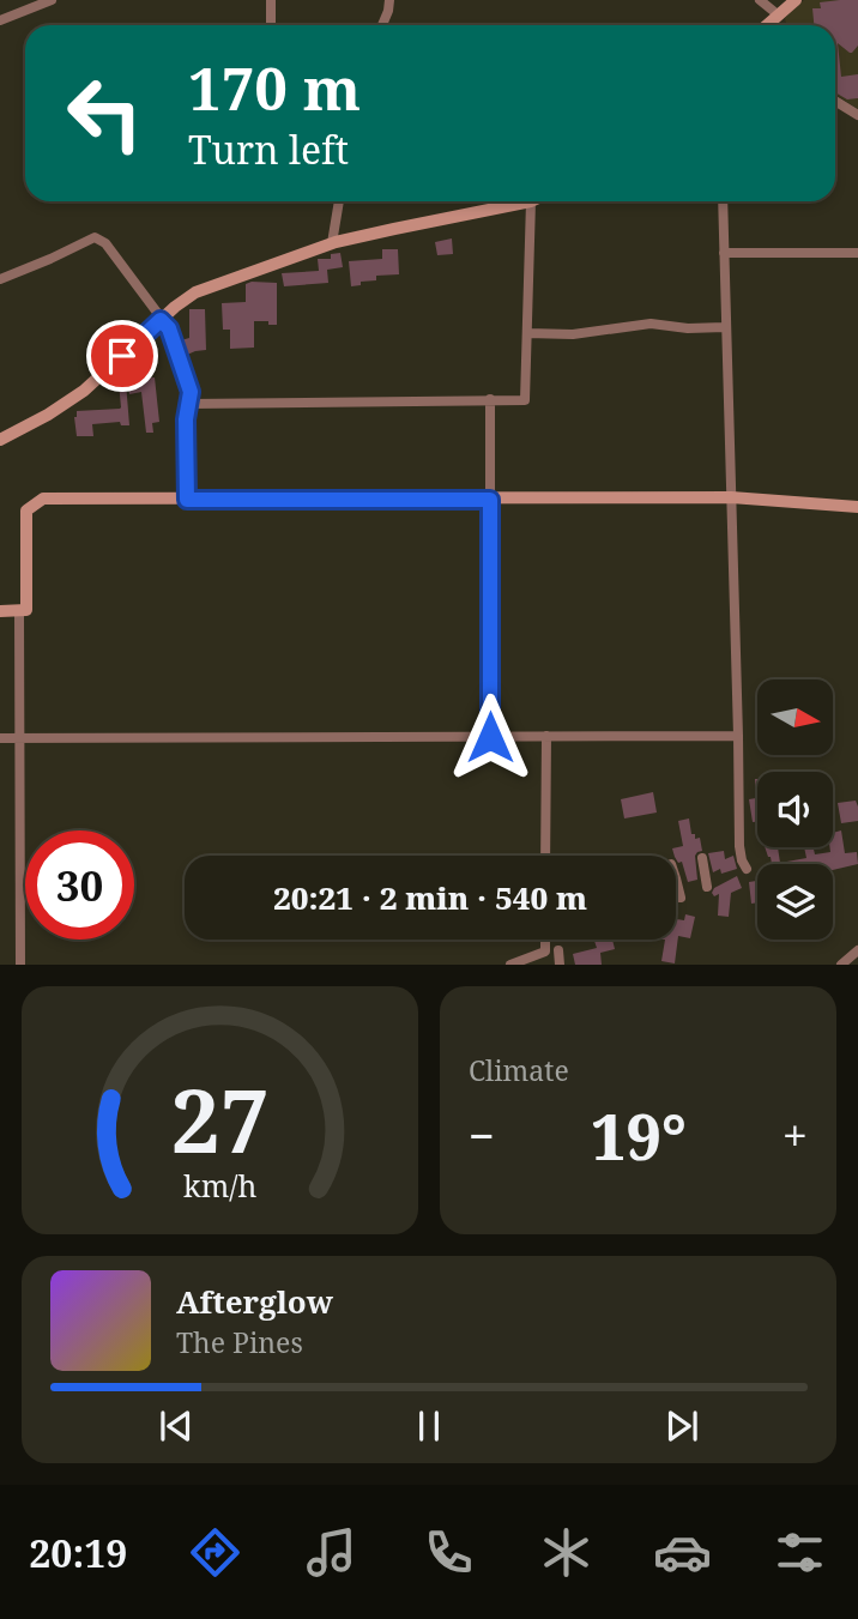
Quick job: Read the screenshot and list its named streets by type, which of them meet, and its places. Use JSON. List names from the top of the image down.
{
  "north": "right",
  "page": {
    "turn": ["170 m", "Turn left"],
    "limit": "30",
    "trip": "20:21 · 2 min · 540 m",
    "tile": "Climate",
    "heat": ["−", "19°", "+"],
    "song": ["Afterglow", "The Pines"],
    "tabs": "20:19",
    "gauge": ["27", "km/h"]
  }
}
